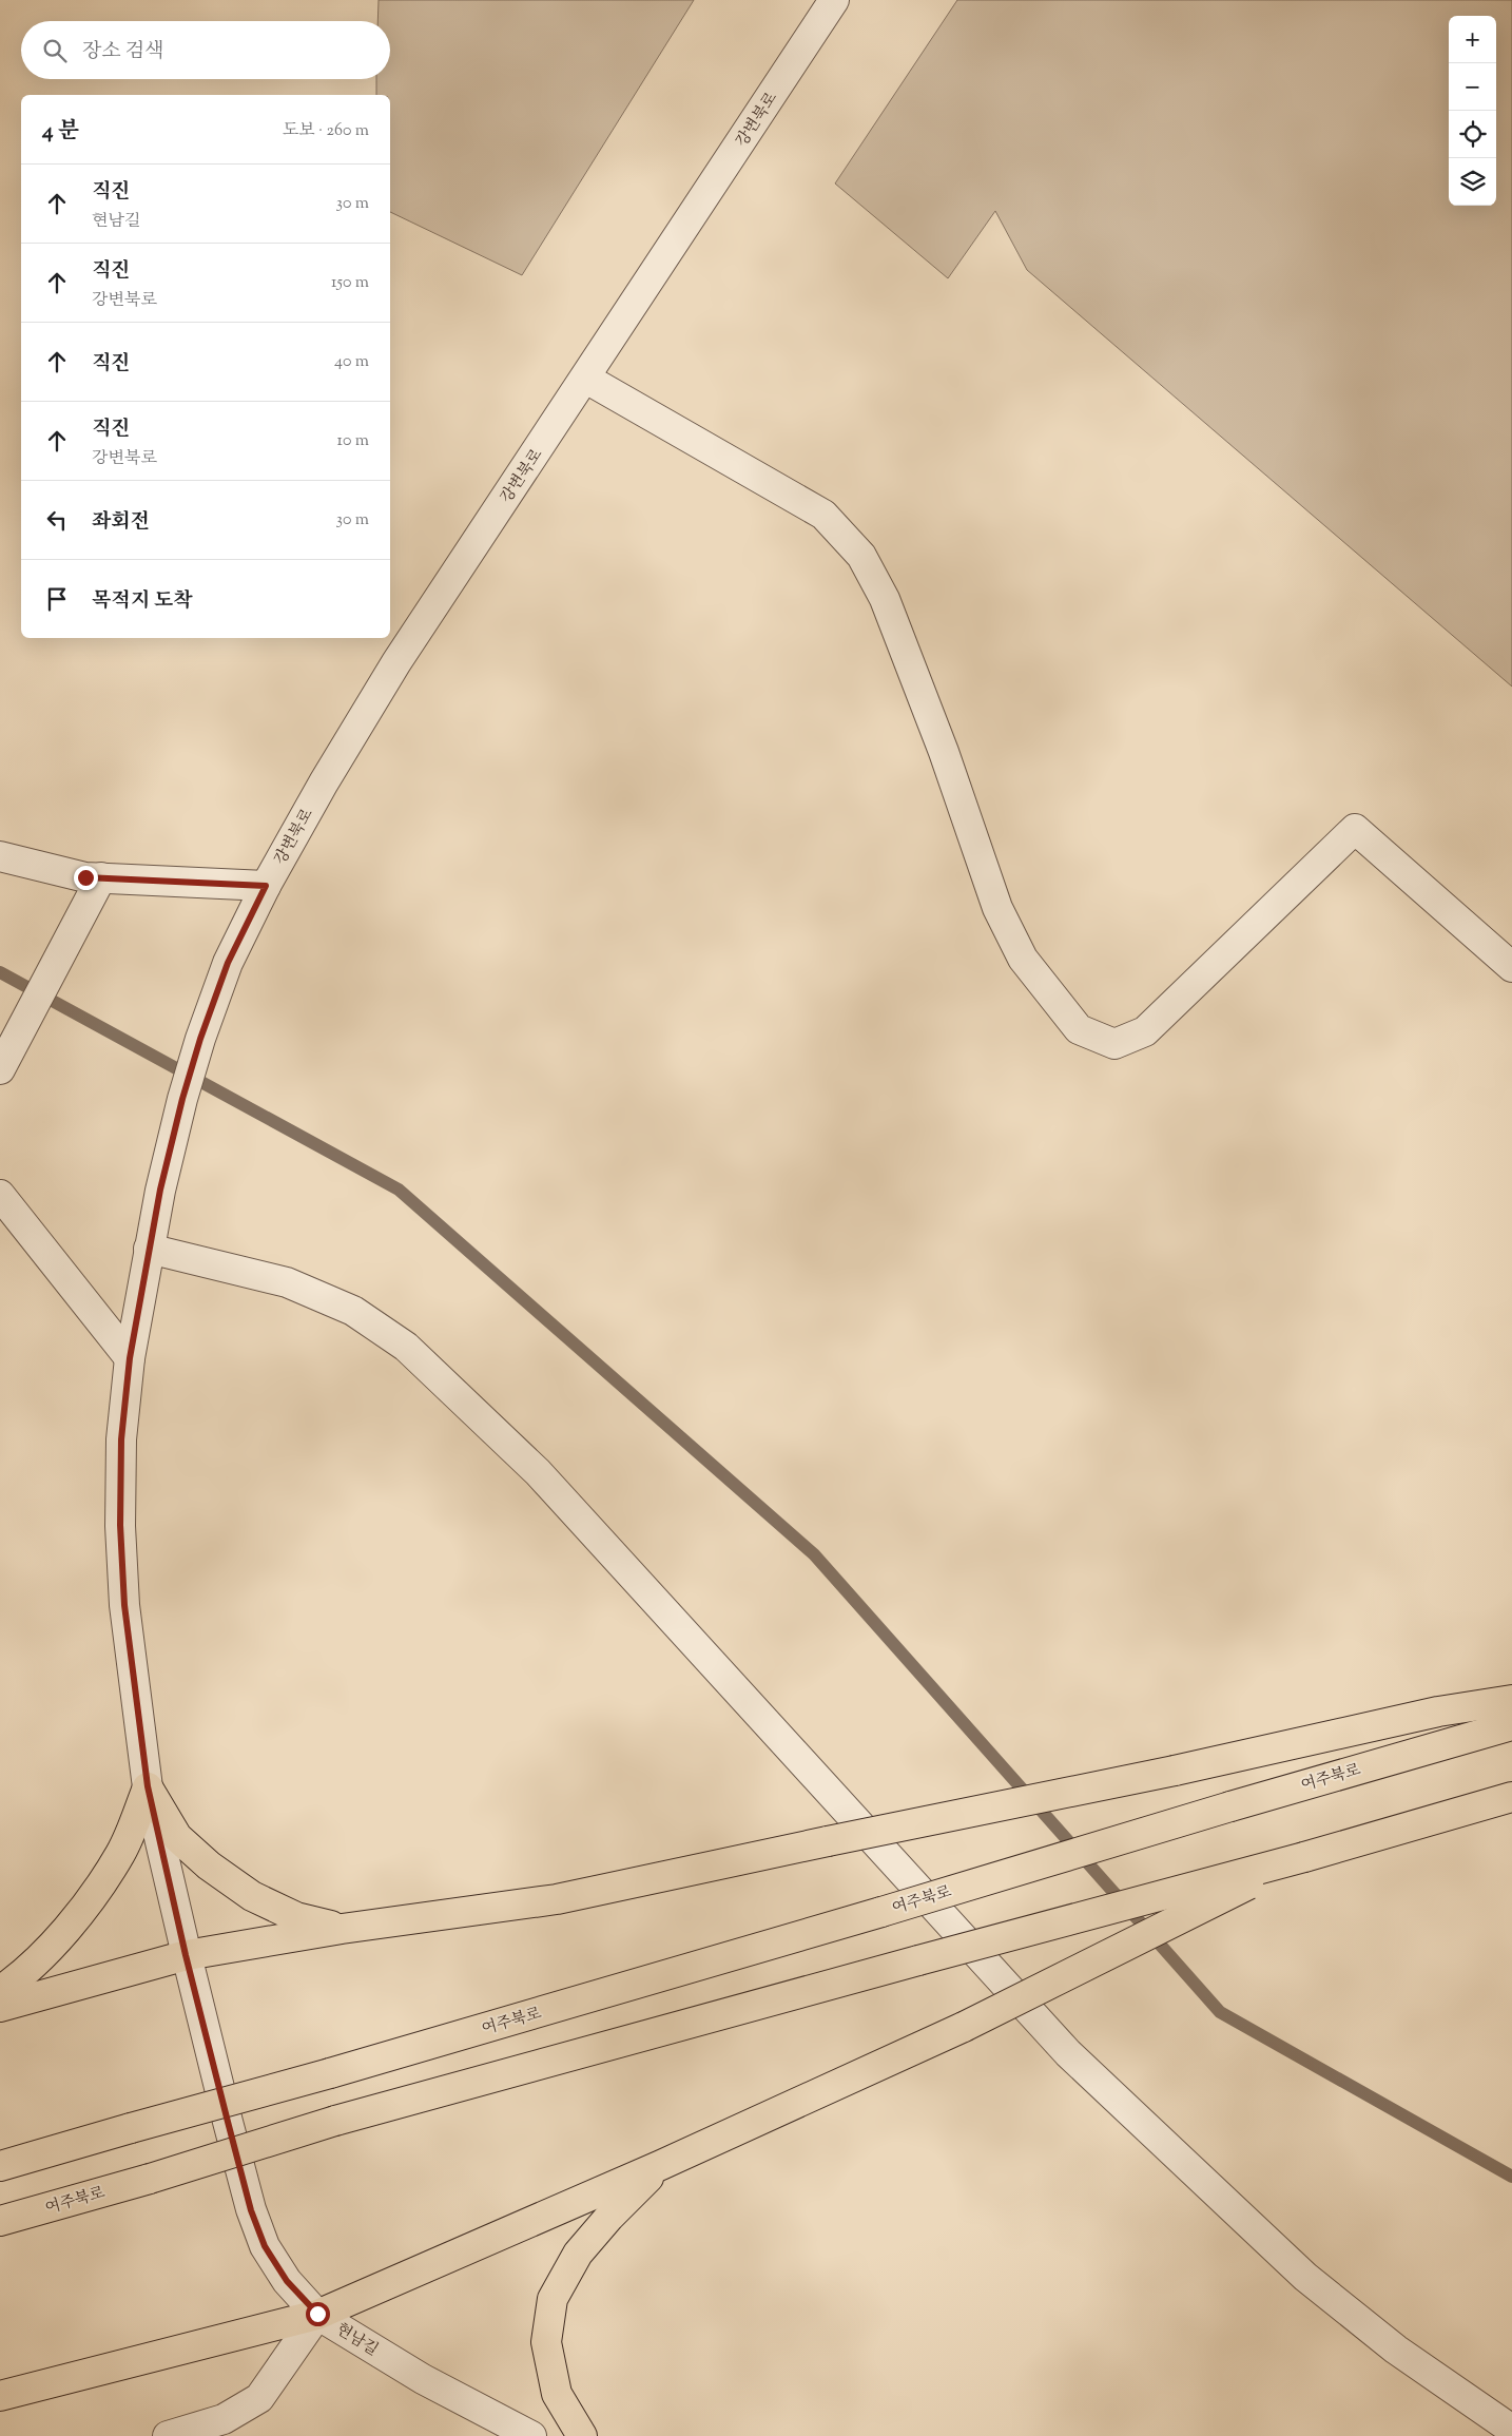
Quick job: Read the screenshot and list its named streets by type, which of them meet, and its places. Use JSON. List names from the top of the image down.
{
  "streets": {
    "highway": ["여주북로"],
    "street": ["강변북로", "현남길"]
  },
  "page": {
    "map_buttons": ["+", "−"],
    "search": "장소 검색",
    "heading": ["4 분", "도보 · 260 m"],
    "list": [
      ["직진", "현남길", "30 m"],
      ["직진", "강변북로", "150 m"],
      ["직진", "40 m"],
      ["직진", "강변북로", "10 m"],
      ["좌회전", "30 m"],
      "목적지 도착"
    ]
  }
}
